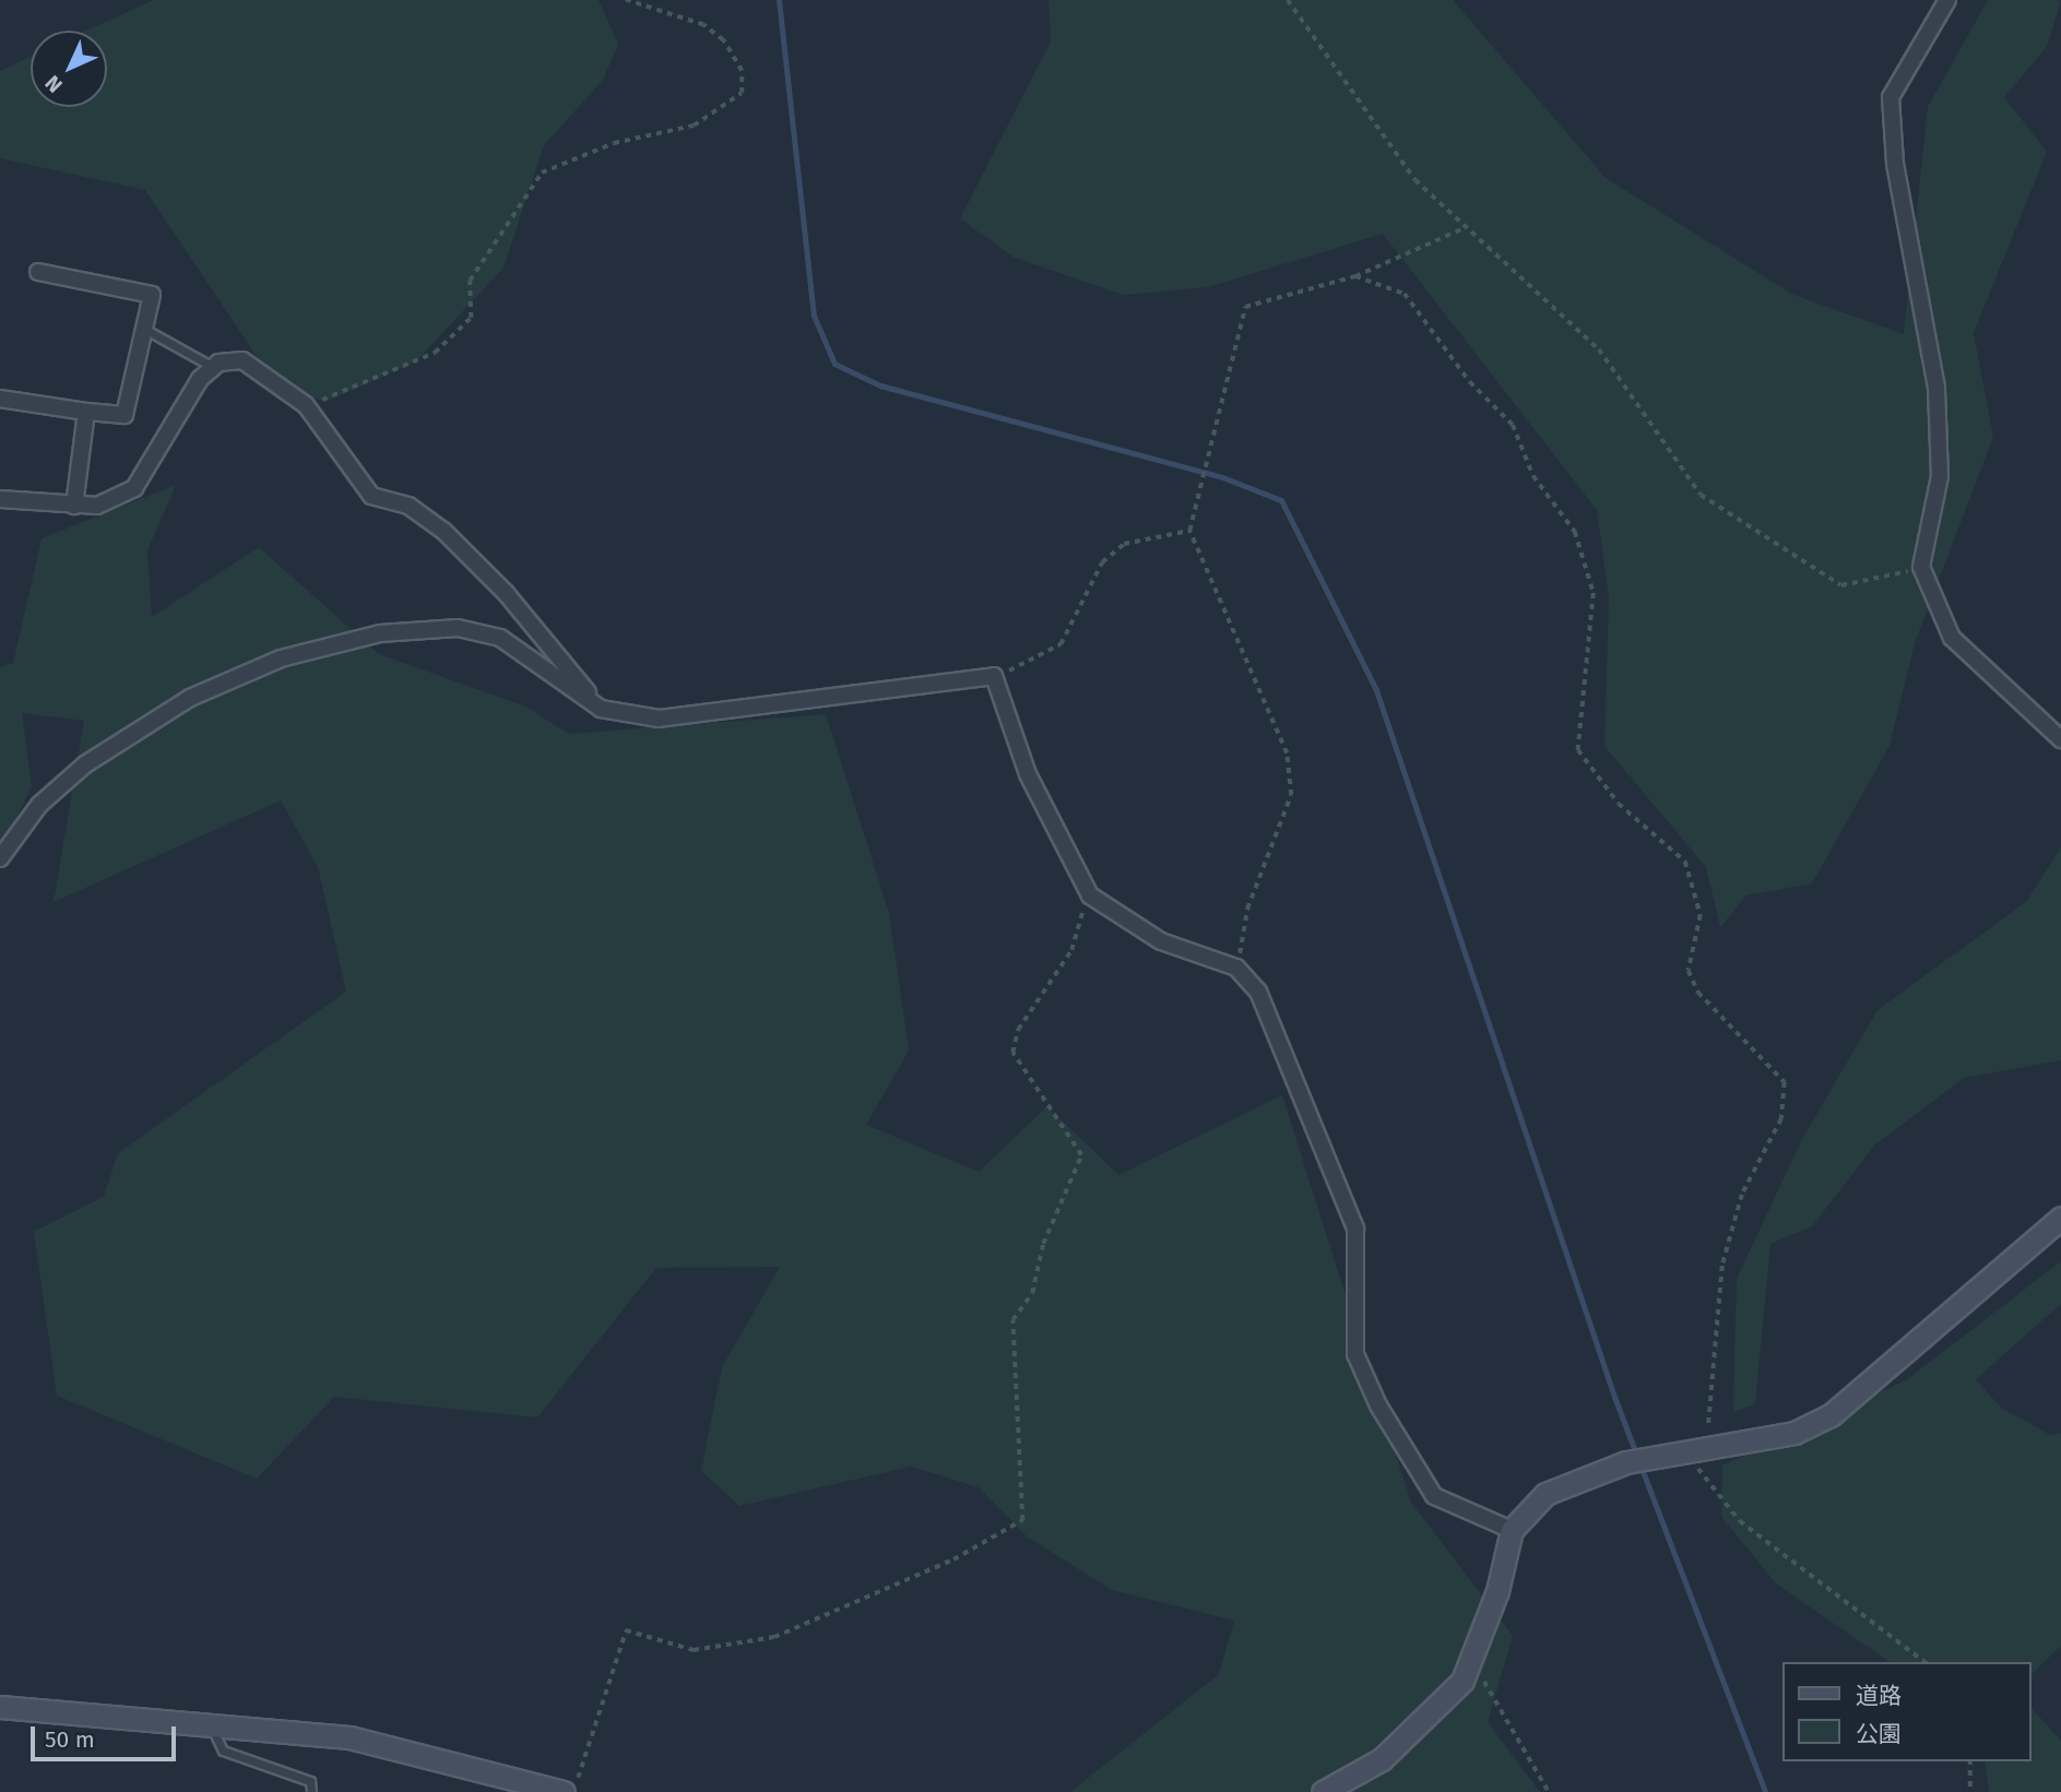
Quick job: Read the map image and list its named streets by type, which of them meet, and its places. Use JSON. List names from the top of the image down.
{
  "legend": ["道路", "公園"],
  "scale_bar": "50 m",
  "north": "bottom left"
}
